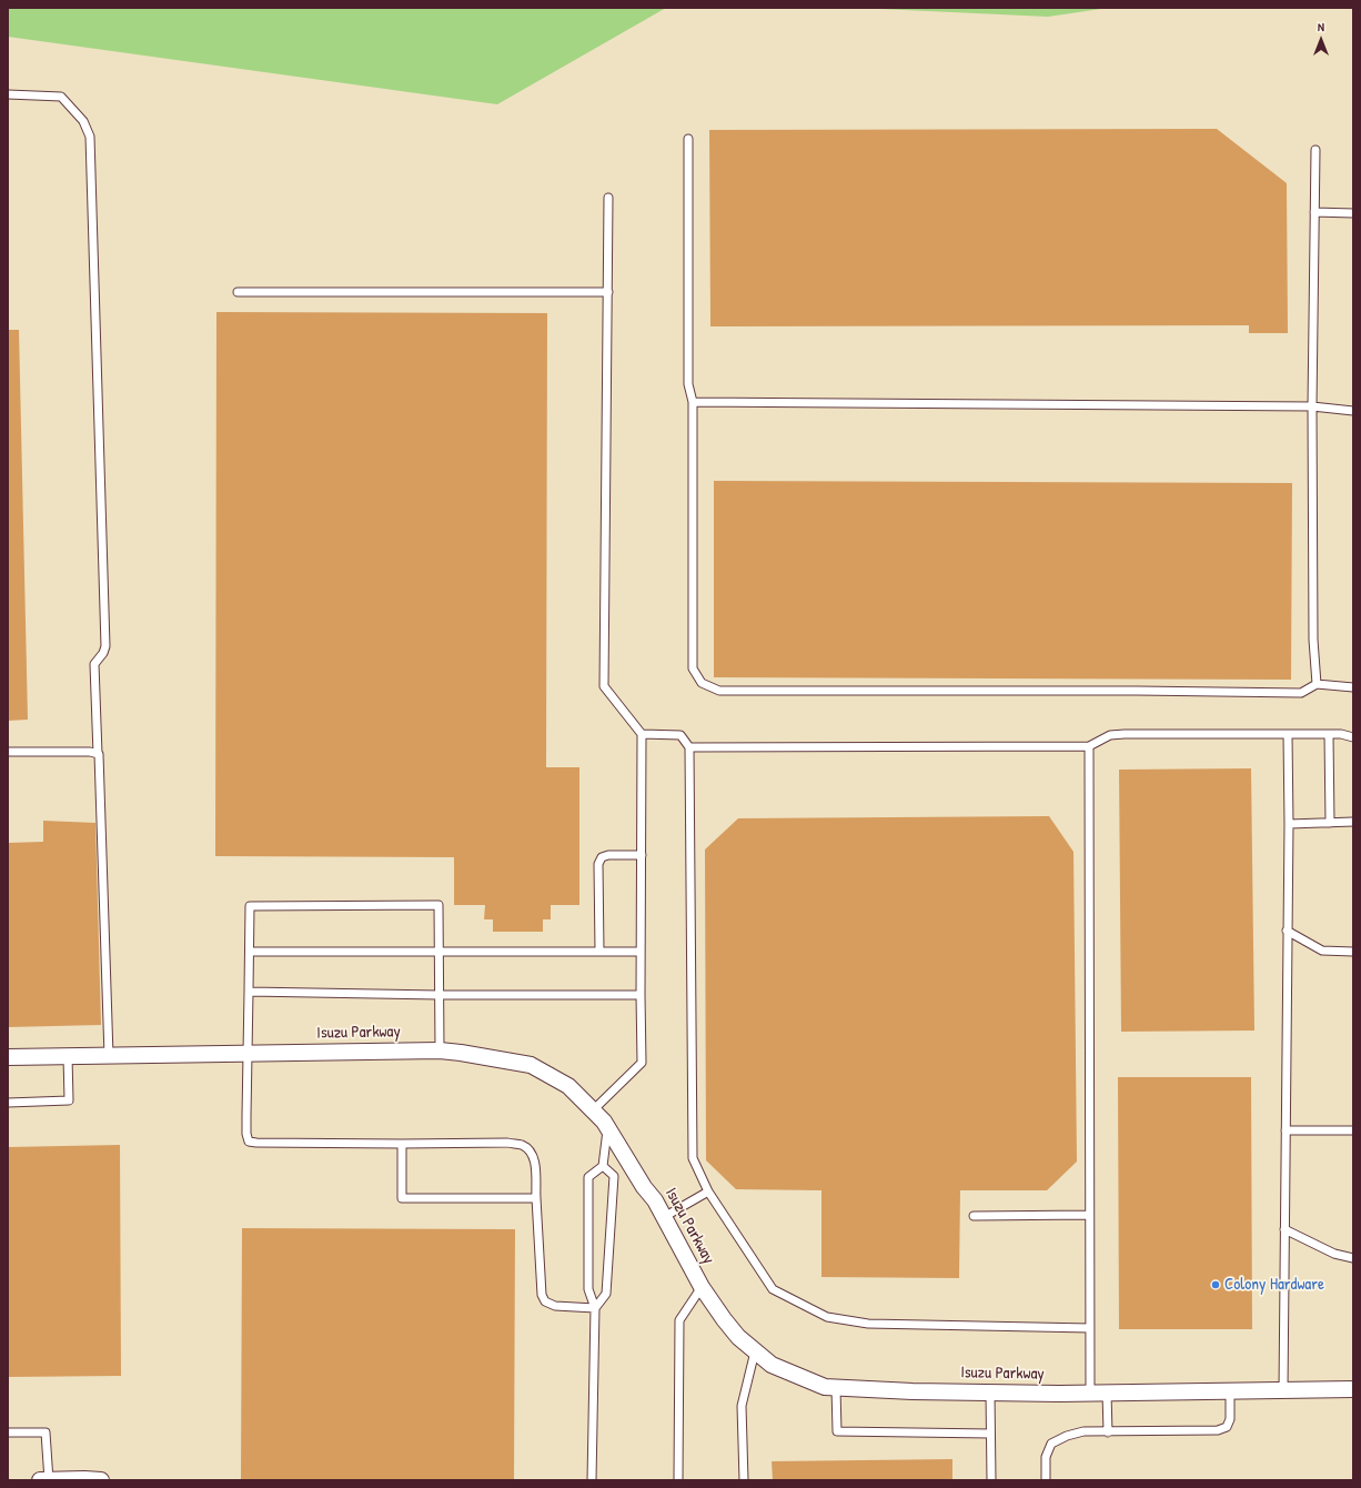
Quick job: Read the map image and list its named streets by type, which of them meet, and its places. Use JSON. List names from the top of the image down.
{
  "streets": {
    "street": ["Isuzu Parkway"]
  },
  "places": ["Colony Hardware"],
  "north": "top"
}
